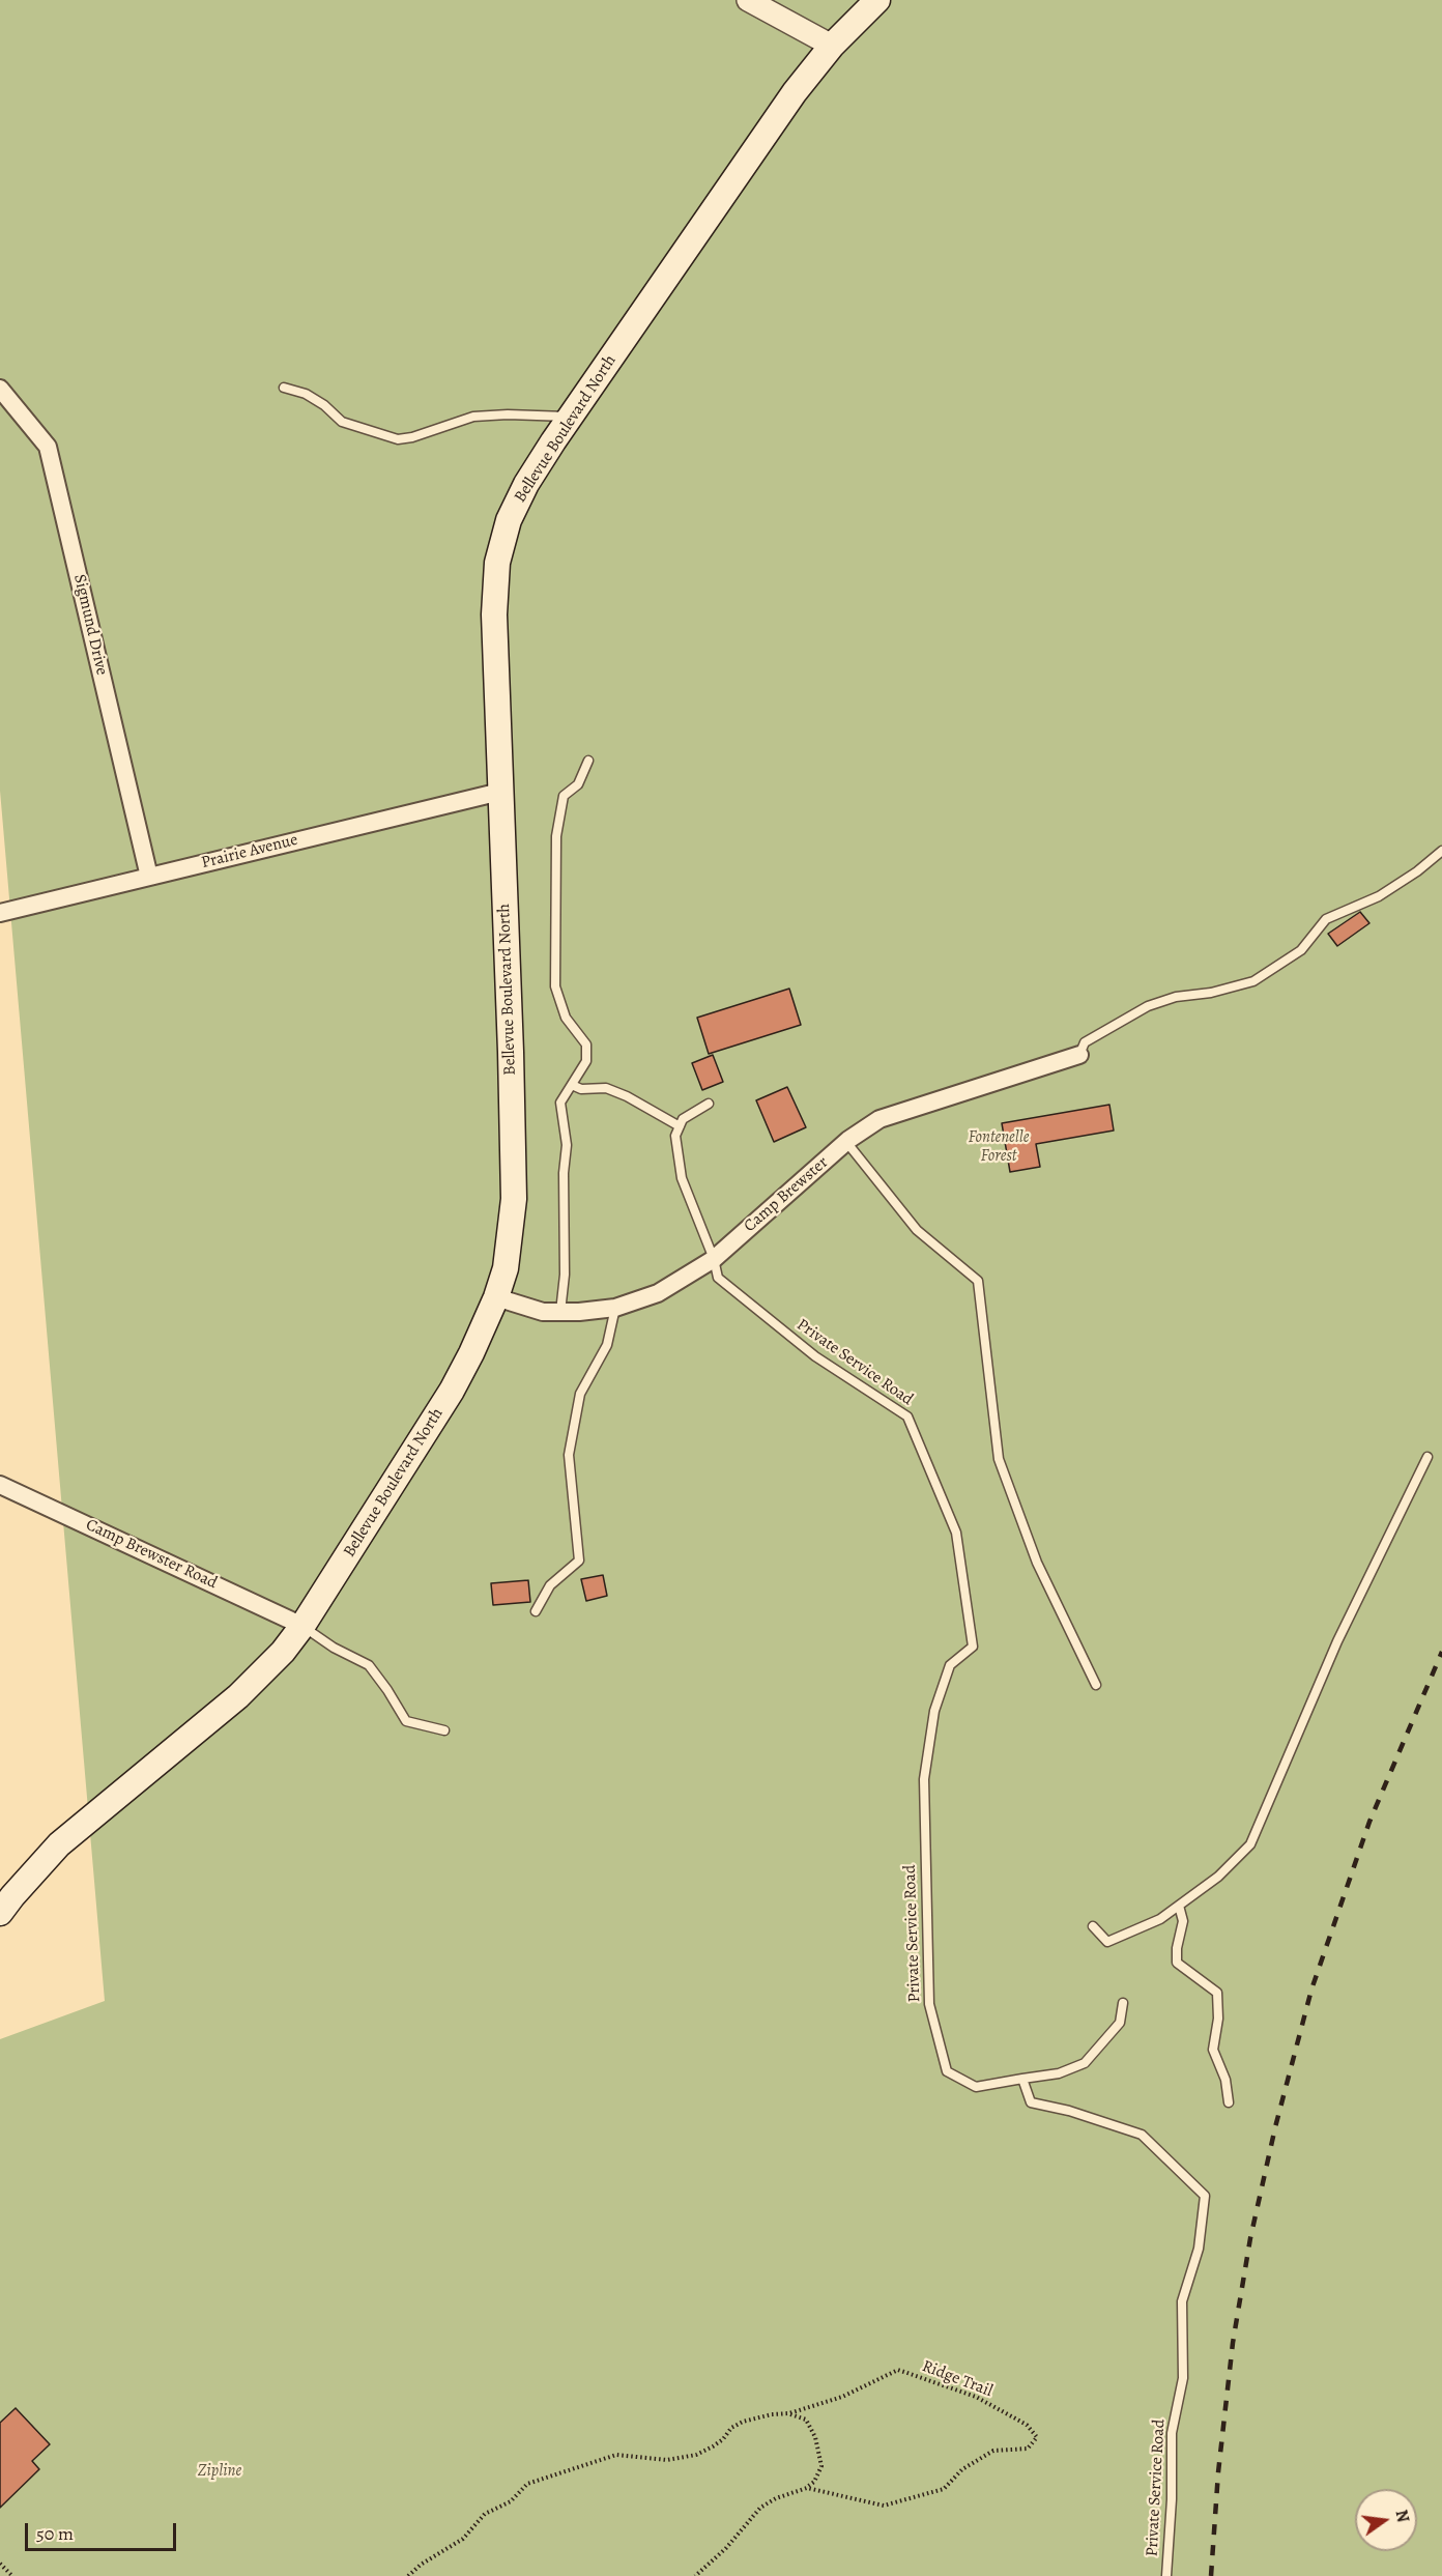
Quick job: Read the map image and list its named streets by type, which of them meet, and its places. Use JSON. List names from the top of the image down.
{
  "streets": {
    "main road": ["Bellevue Boulevard North"],
    "street": [
      "Sigmund Drive",
      "Prairie Avenue",
      "Camp Brewster",
      "Camp Brewster Road"
    ],
    "lane": ["Private Service Road"],
    "path": ["Ridge Trail"]
  },
  "crossings": [
    ["Bellevue Boulevard North", "Prairie Avenue"],
    ["Bellevue Boulevard North", "Camp Brewster"],
    ["Bellevue Boulevard North", "Camp Brewster Road"],
    ["Sigmund Drive", "Prairie Avenue"],
    ["Camp Brewster", "Private Service Road"]
  ],
  "parks": ["Fontenelle Forest", "Zipline"],
  "scale_bar": "50 m",
  "north": "right"
}
